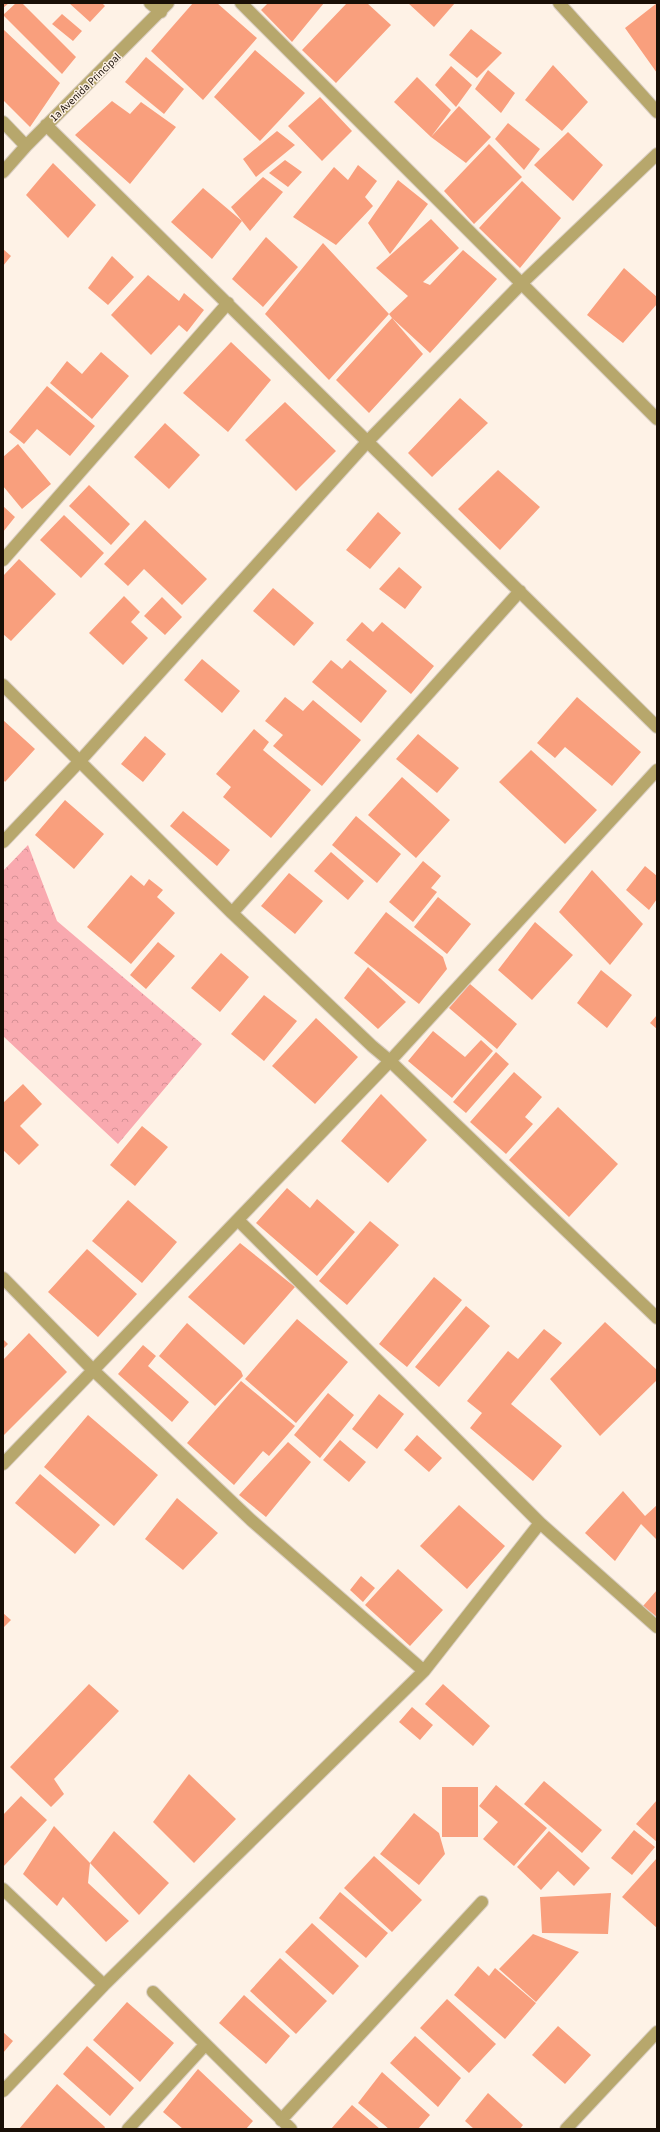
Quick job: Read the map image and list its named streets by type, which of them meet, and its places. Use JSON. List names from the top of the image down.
{
  "streets": {
    "street": ["1a Avenida Principal"]
  }
}
